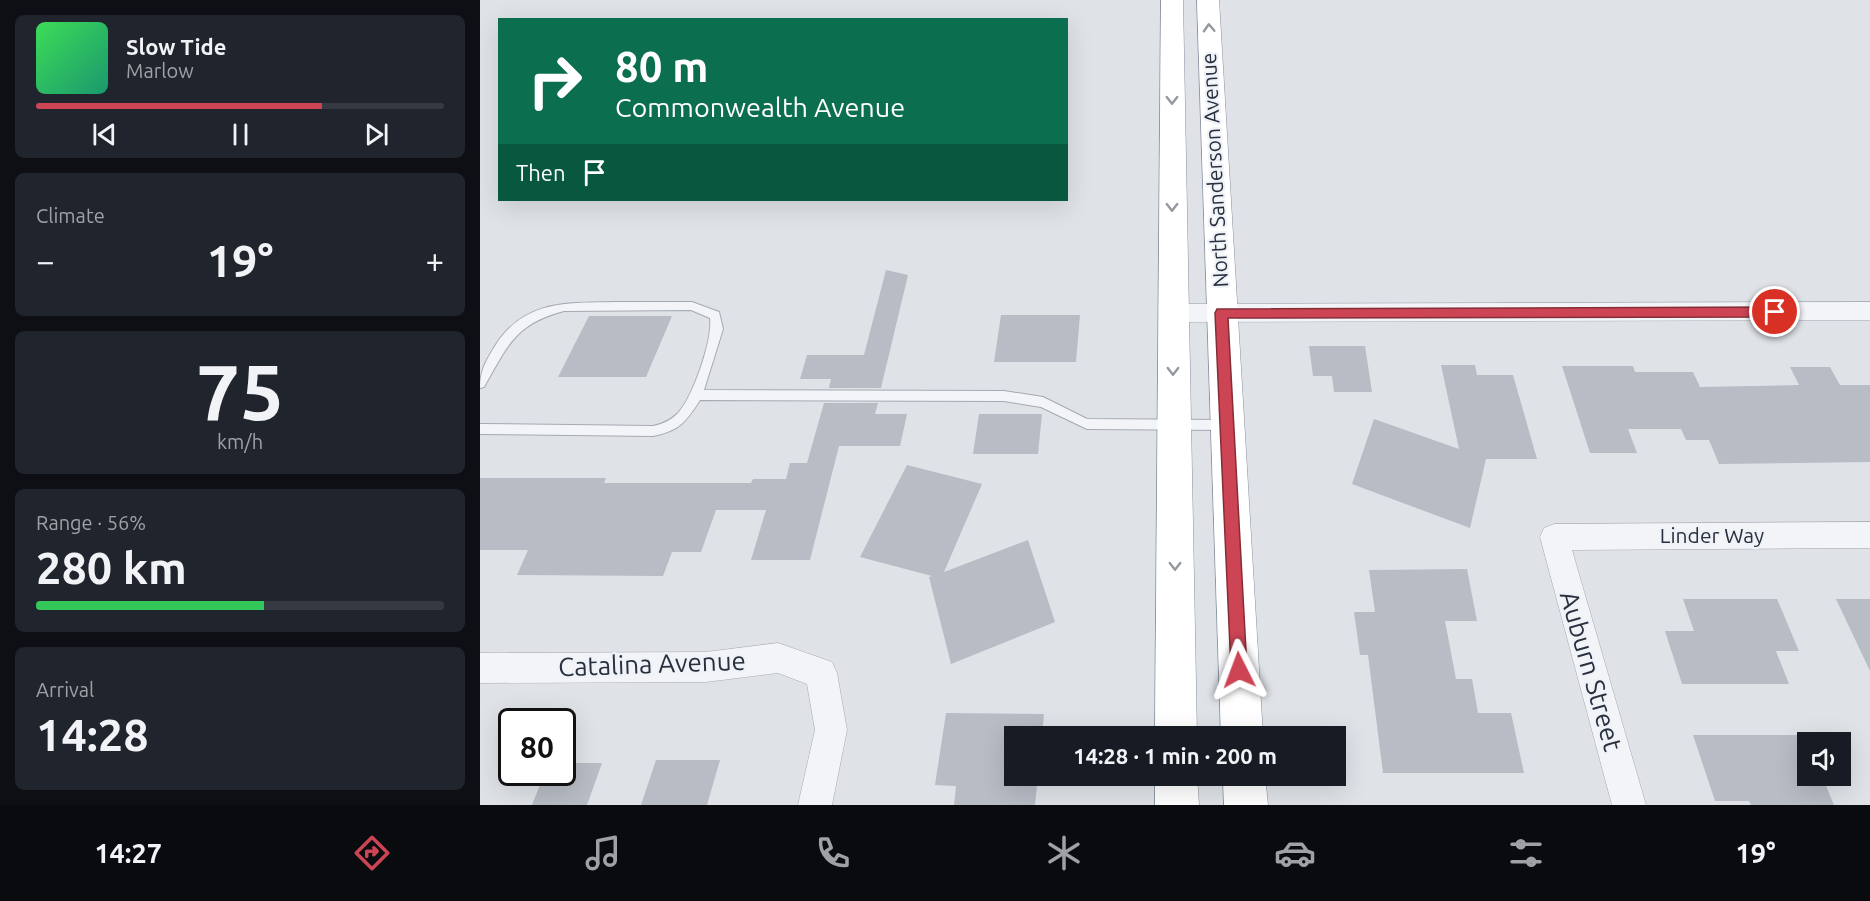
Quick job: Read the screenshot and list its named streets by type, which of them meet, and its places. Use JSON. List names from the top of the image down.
{
  "streets": {
    "highway": ["North Sanderson Avenue"],
    "street": ["Linder Way", "Catalina Avenue", "Auburn Street"]
  },
  "crossings": [
    ["Linder Way", "Auburn Street"]
  ],
  "page": {
    "turn": ["80 m", "Commonwealth Avenue"],
    "song": ["Slow Tide", "Marlow"],
    "then": "Then",
    "tile": [
      "Climate",
      ["75", "km/h"],
      ["Range · 56%", "280 km"],
      ["Arrival", "14:28"]
    ],
    "heat": ["−", "19°", "+"],
    "limit": "80",
    "trip": "14:28 · 1 min · 200 m",
    "tabs": ["14:27", "19°"]
  }
}
